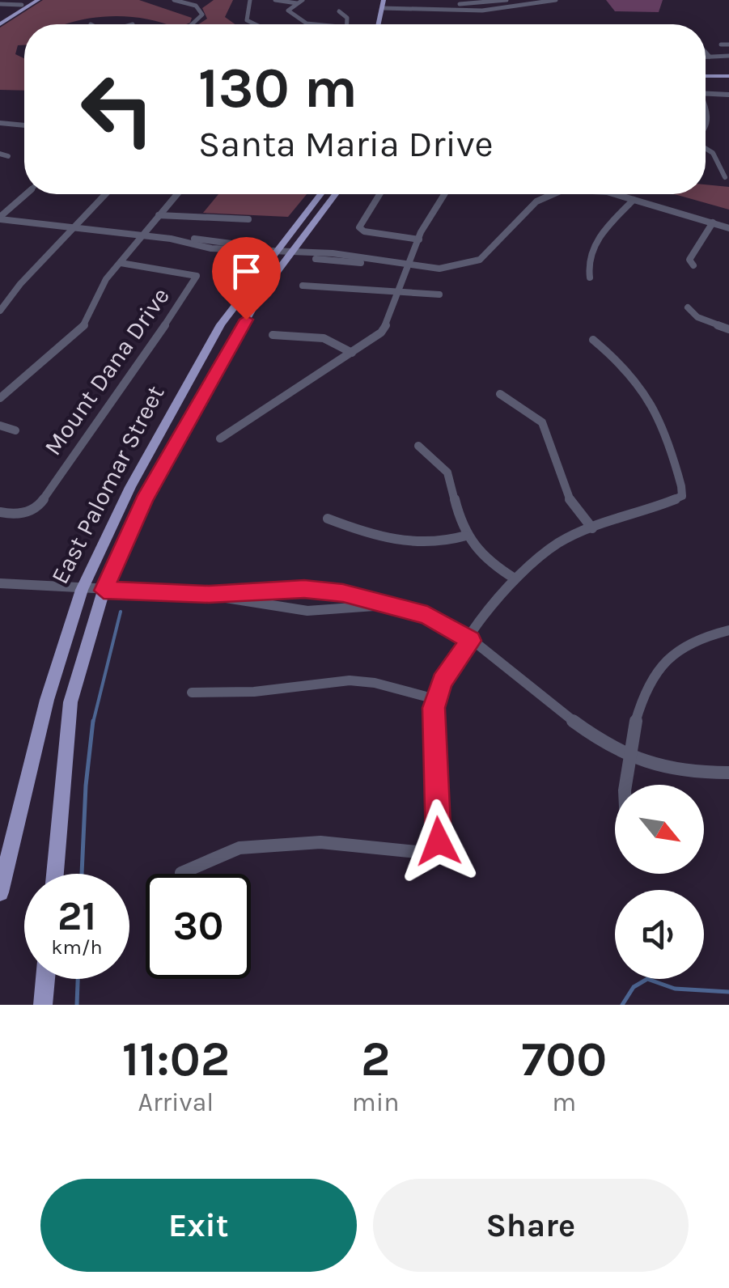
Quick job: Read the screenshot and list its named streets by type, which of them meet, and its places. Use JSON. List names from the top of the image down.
{
  "streets": {
    "main road": ["East Palomar Street"],
    "street": ["Mount Dana Drive"]
  },
  "north": "bottom right",
  "page": {
    "turn": ["130 m", "Santa Maria Drive"],
    "speed": "21 km/h",
    "limit": "30",
    "eta": [
      "11:02",
      "Arrival",
      "2",
      "min",
      "700",
      "m"
    ],
    "buttons": ["Exit", "Share"]
  }
}
